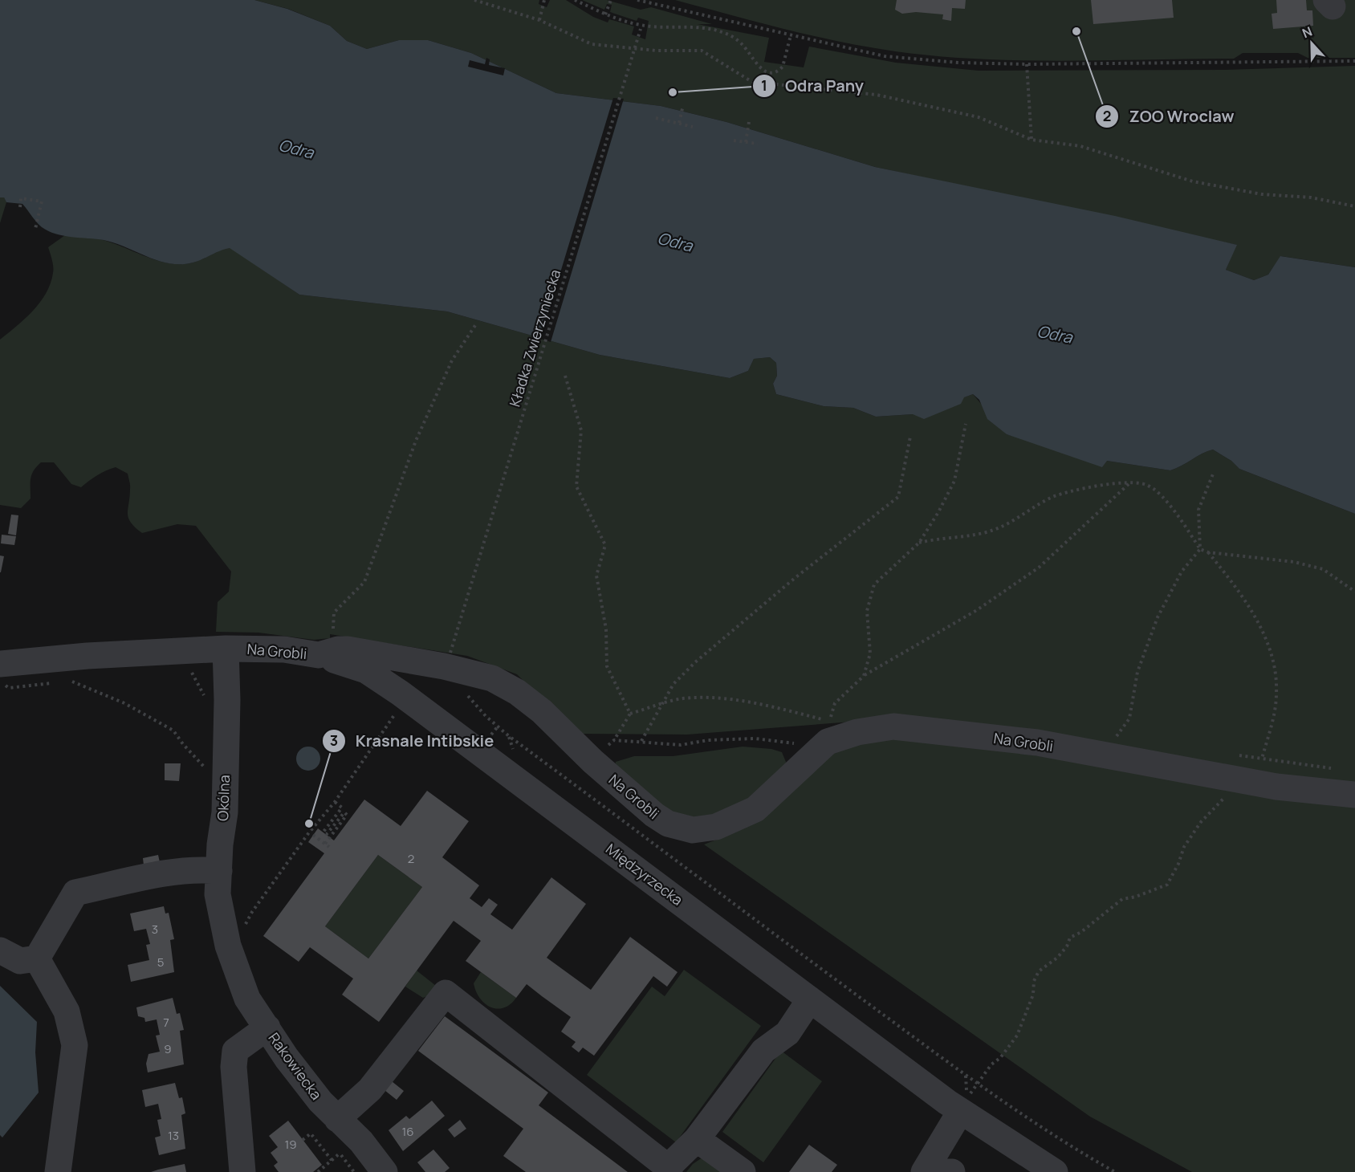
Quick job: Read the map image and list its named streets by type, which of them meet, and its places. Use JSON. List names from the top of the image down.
{
  "streets": {
    "street": [
      "Na Grobli",
      "Okólna",
      "Międzyrzecka",
      "Rakowiecka"
    ],
    "path": ["Kładka Zwierzyniecka"]
  },
  "crossings": [
    ["Kładka Zwierzyniecka", "Na Grobli"],
    ["Na Grobli", "Okólna"],
    ["Na Grobli", "Międzyrzecka"],
    ["Okólna", "Rakowiecka"]
  ],
  "water": ["Odra"],
  "places": ["ZOO Wroclaw", "Odra Pany", "Krasnale Intibskie"],
  "house_numbers": [
    "2",
    "3",
    "5",
    "7",
    "9",
    "16",
    "13",
    "19"
  ],
  "north": "top"
}
